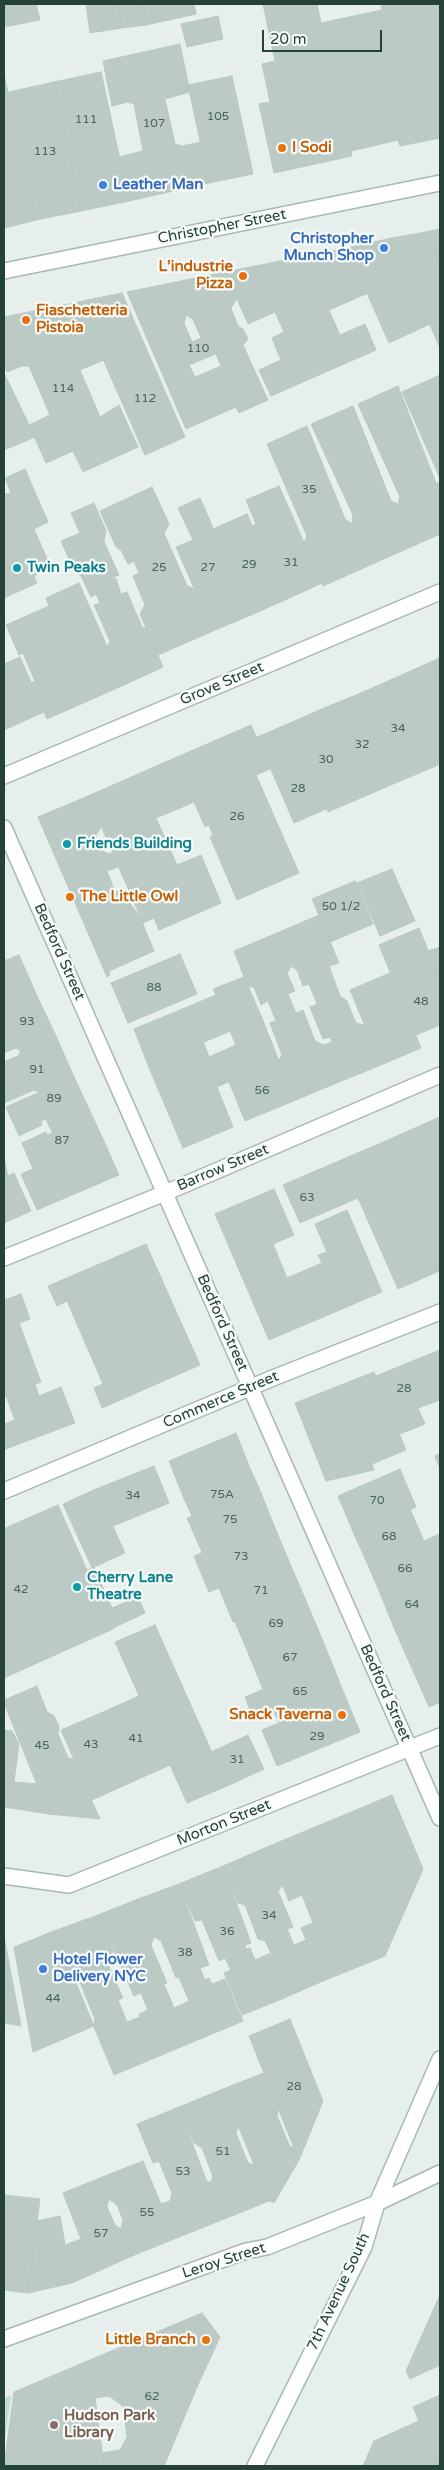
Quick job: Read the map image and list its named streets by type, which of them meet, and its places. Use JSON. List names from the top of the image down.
{
  "streets": {
    "street": [
      "Christopher Street",
      "Grove Street",
      "Bedford Street",
      "Barrow Street",
      "Commerce Street",
      "Morton Street",
      "Leroy Street",
      "7th Avenue South"
    ]
  },
  "crossings": [
    ["Bedford Street", "Barrow Street"],
    ["Bedford Street", "Commerce Street"],
    ["Bedford Street", "Morton Street"],
    ["Leroy Street", "7th Avenue South"]
  ],
  "places": [
    "I Sodi",
    "Leather Man",
    "Christopher Munch Shop",
    "L’industrie Pizza",
    "Fiaschetteria Pistoia",
    "Twin Peaks",
    "Friends Building",
    "The Little Owl",
    "Cherry Lane Theatre",
    "Snack Taverna",
    "Hotel Flower Delivery NYC",
    "Little Branch",
    "Hudson Park Library"
  ],
  "house_numbers": [
    "105",
    "111",
    "107",
    "113",
    "110",
    "114",
    "112",
    "35",
    "31",
    "29",
    "25",
    "27",
    "34",
    "32",
    "30",
    "28",
    "26",
    "50 1/2",
    "88",
    "48",
    "93",
    "91",
    "56",
    "89",
    "87",
    "63",
    "28",
    "75A",
    "34",
    "70",
    "75",
    "68",
    "73",
    "66",
    "42",
    "71",
    "64",
    "69",
    "67",
    "65",
    "29",
    "41",
    "43",
    "45",
    "31",
    "34",
    "36",
    "38",
    "44",
    "28",
    "51",
    "53",
    "55",
    "57",
    "62"
  ],
  "scale_bar": "20 m"
}
